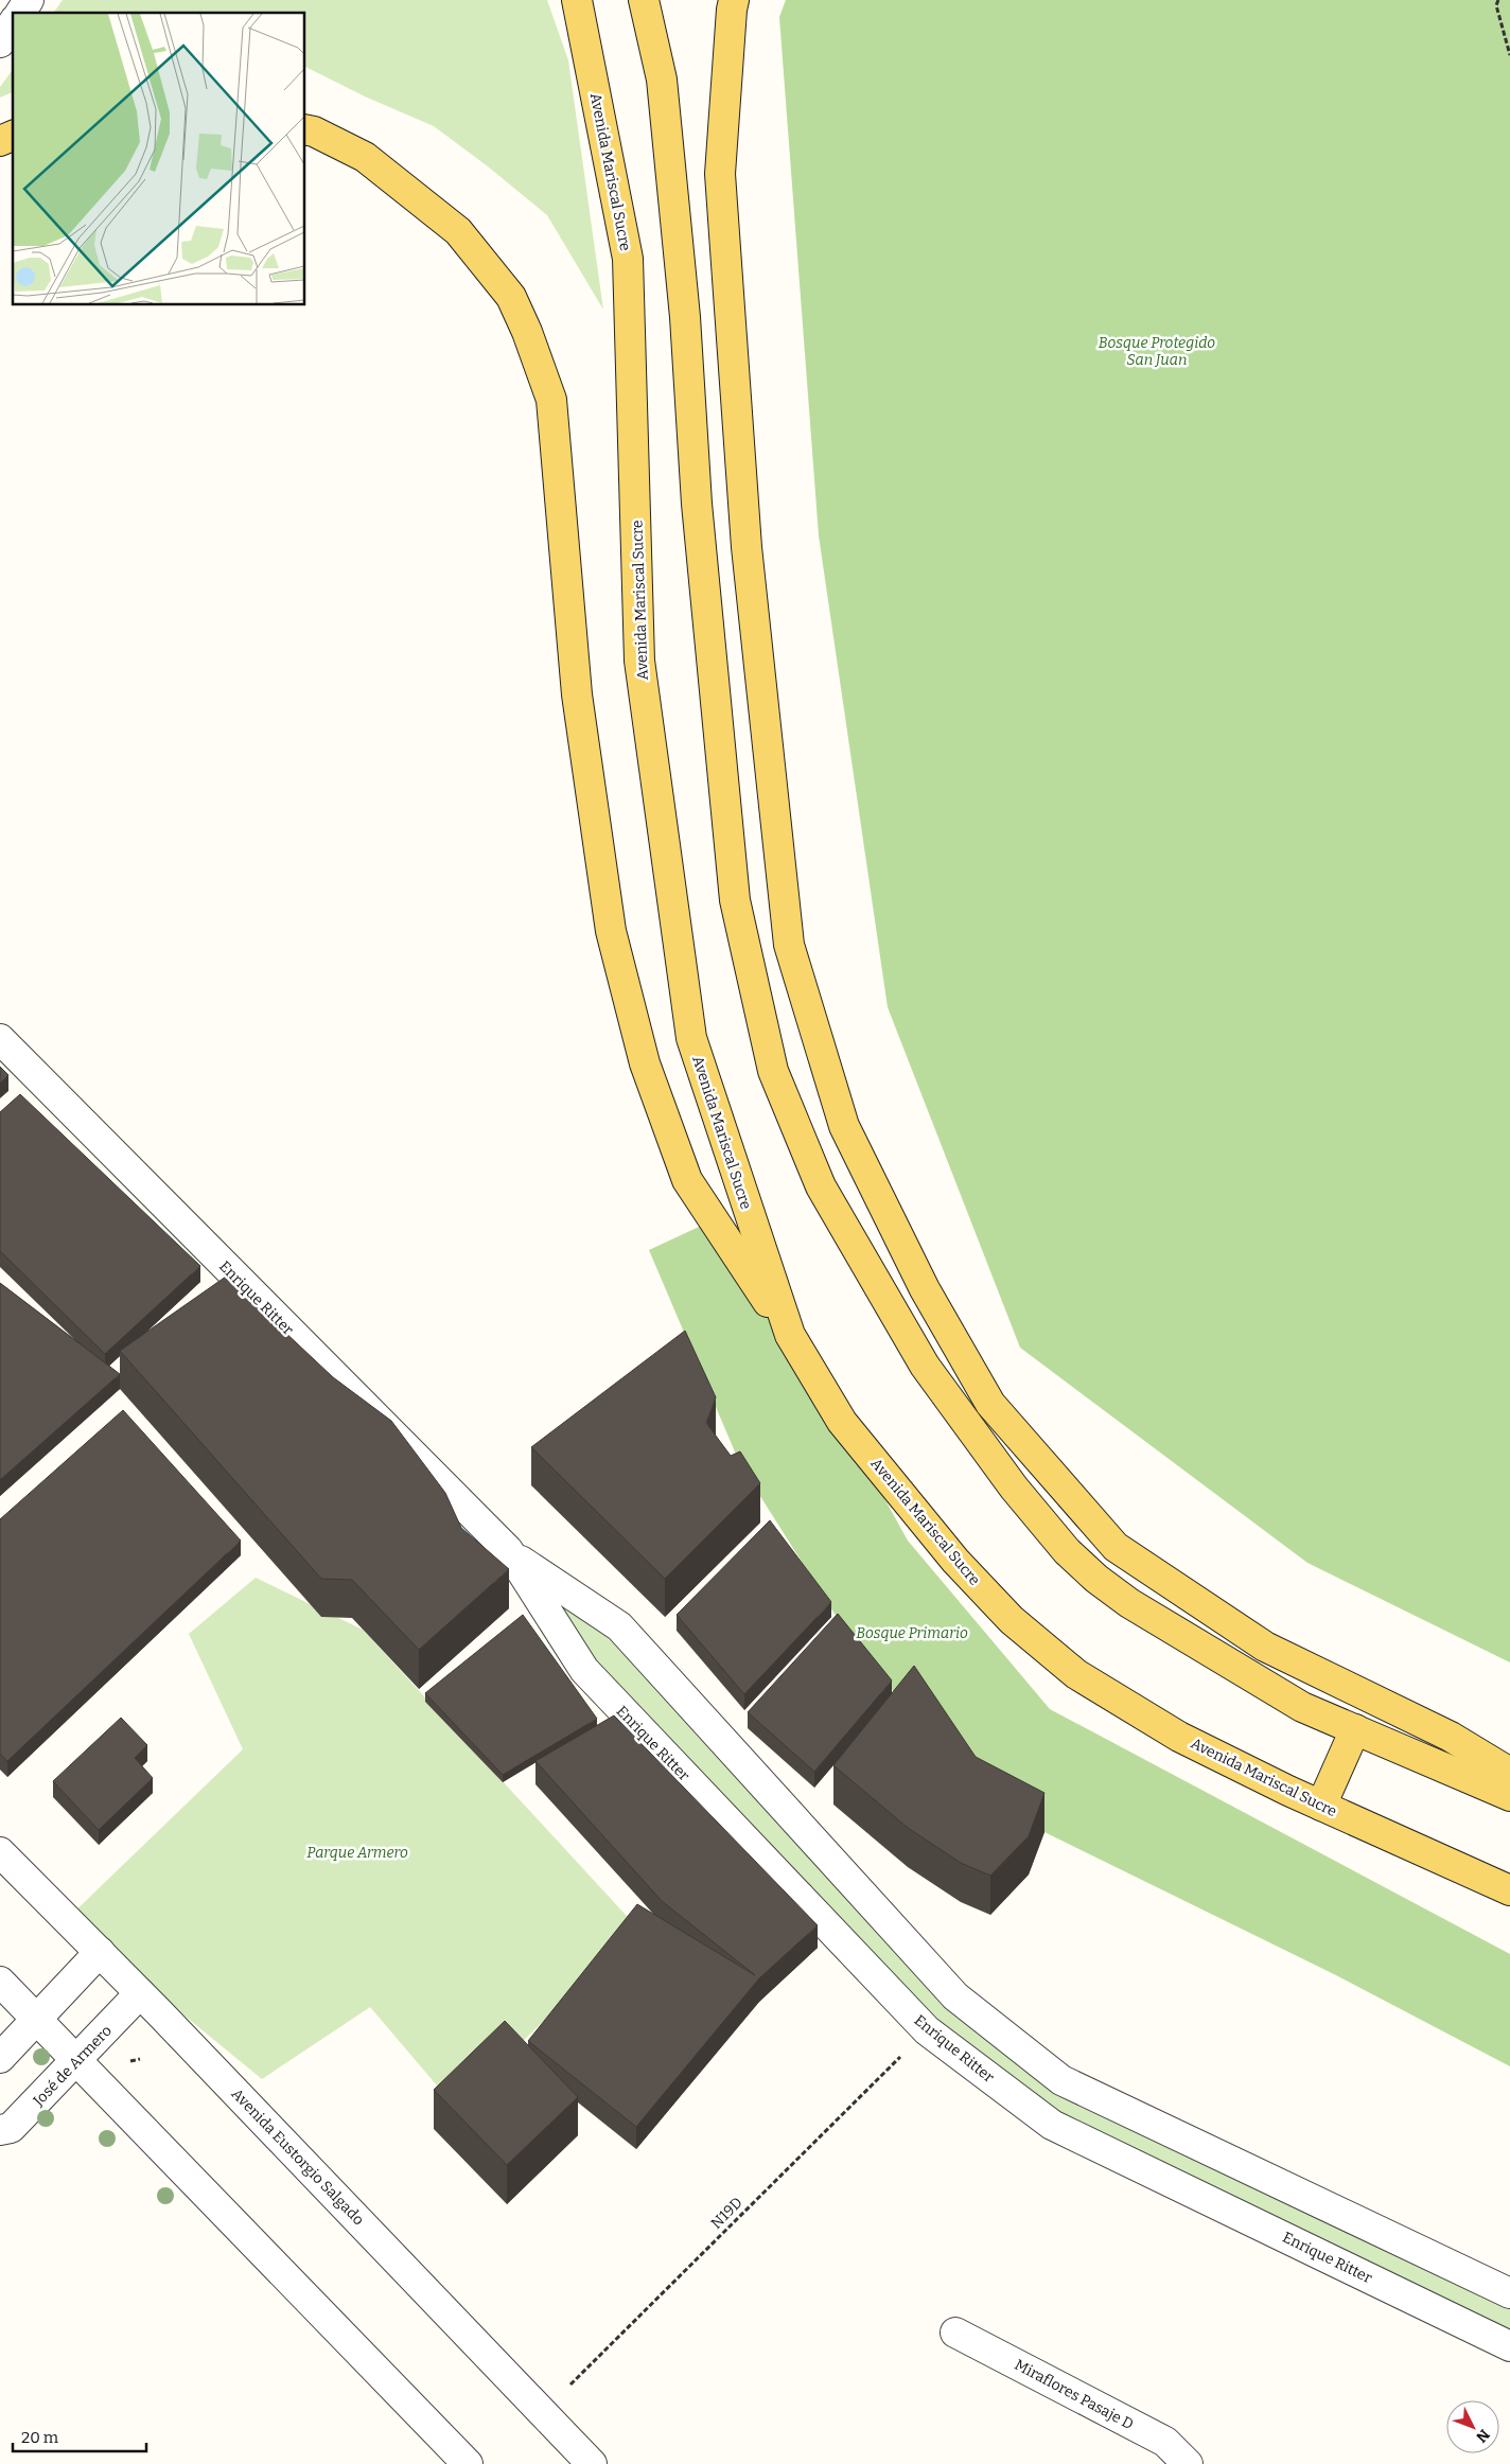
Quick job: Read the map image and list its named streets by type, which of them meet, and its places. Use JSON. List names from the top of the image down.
{
  "streets": {
    "main road": ["Avenida Mariscal Sucre"],
    "street": [
      "Enrique Ritter",
      "José de Armero",
      "Avenida Eustorgio Salgado",
      "Miraflores Pasaje D"
    ],
    "path": ["N19D"]
  },
  "crossings": [
    ["Enrique Ritter", "N19D"],
    ["José de Armero", "Avenida Eustorgio Salgado"],
    ["Avenida Eustorgio Salgado", "N19D"]
  ],
  "parks": ["Bosque Protegido San Juan", "Bosque Primario", "Parque Armero"],
  "scale_bar": "20 m",
  "north": "bottom right"
}
